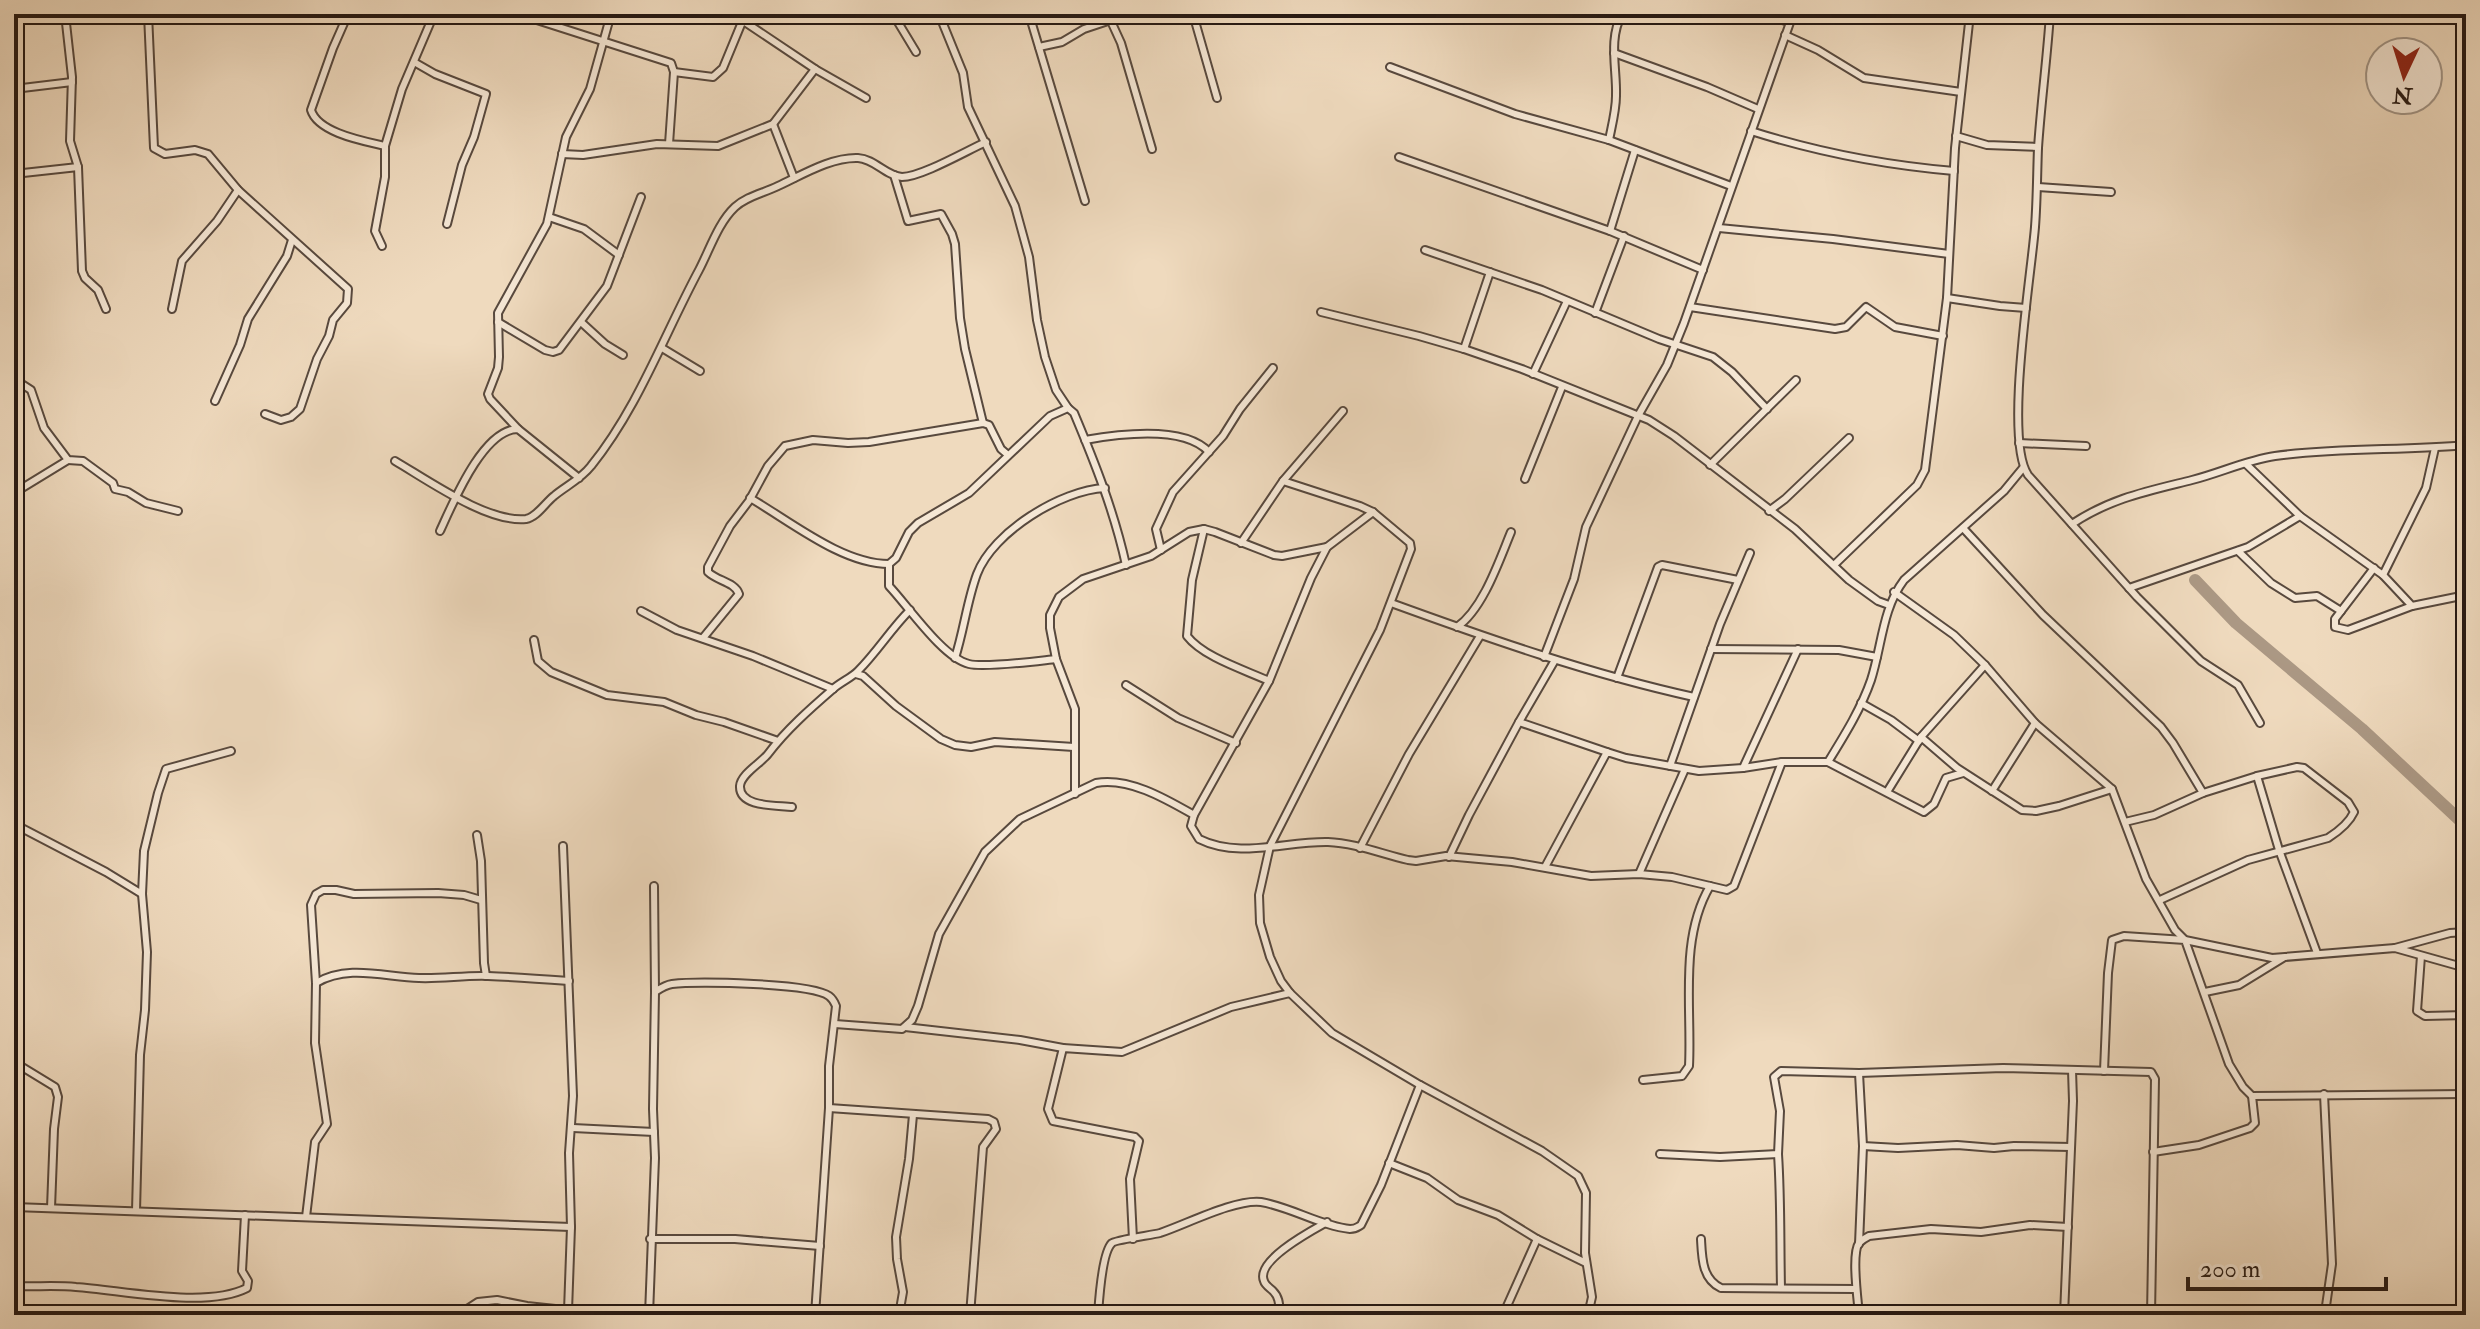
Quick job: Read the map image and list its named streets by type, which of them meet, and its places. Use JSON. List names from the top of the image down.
{
  "scale_bar": "200 m",
  "north": "bottom"
}
